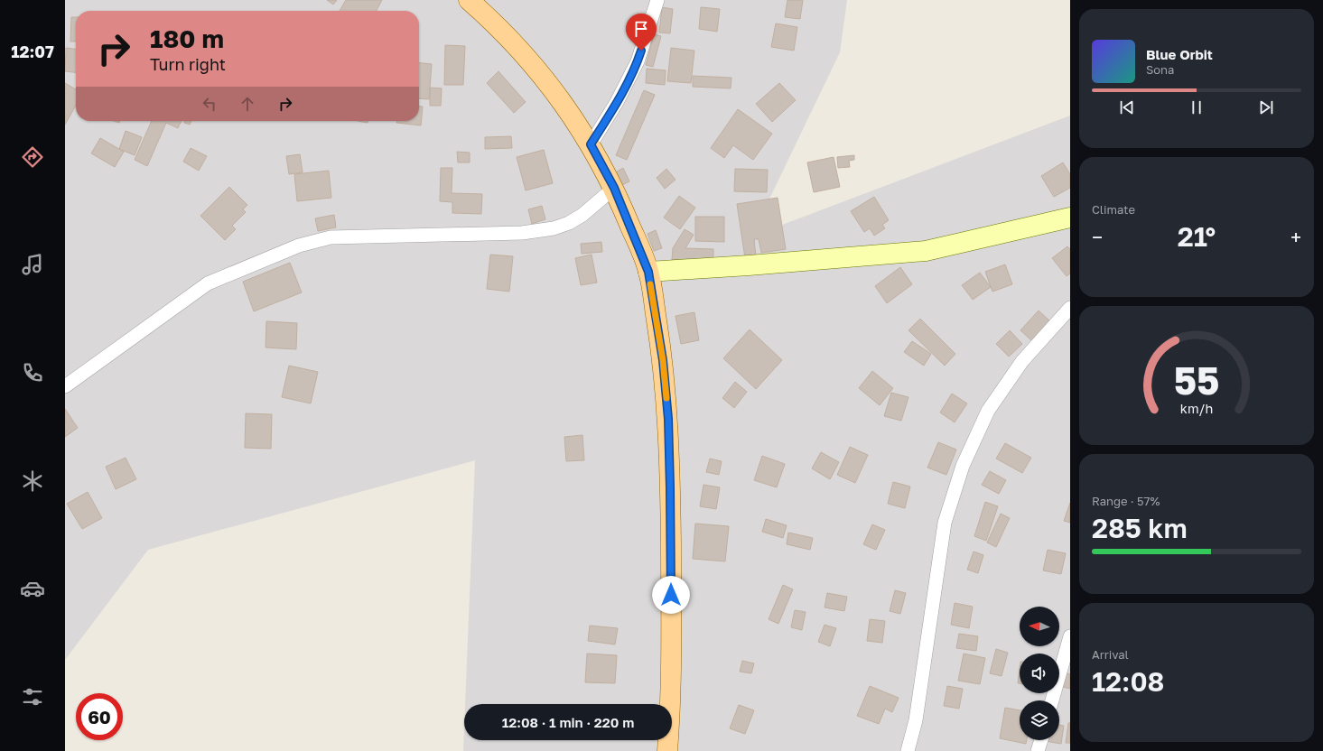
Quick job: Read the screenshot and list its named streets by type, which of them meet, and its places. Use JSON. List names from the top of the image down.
{
  "north": "left",
  "page": {
    "tabs": "12:07",
    "turn": ["180 m", "Turn right"],
    "song": ["Blue Orbit", "Sona"],
    "tile": [
      "Climate",
      ["Range · 57%", "285 km"],
      ["Arrival", "12:08"]
    ],
    "heat": ["−", "21°", "+"],
    "limit": "60",
    "trip": "12:08 · 1 min · 220 m",
    "gauge": ["55", "km/h"]
  }
}
